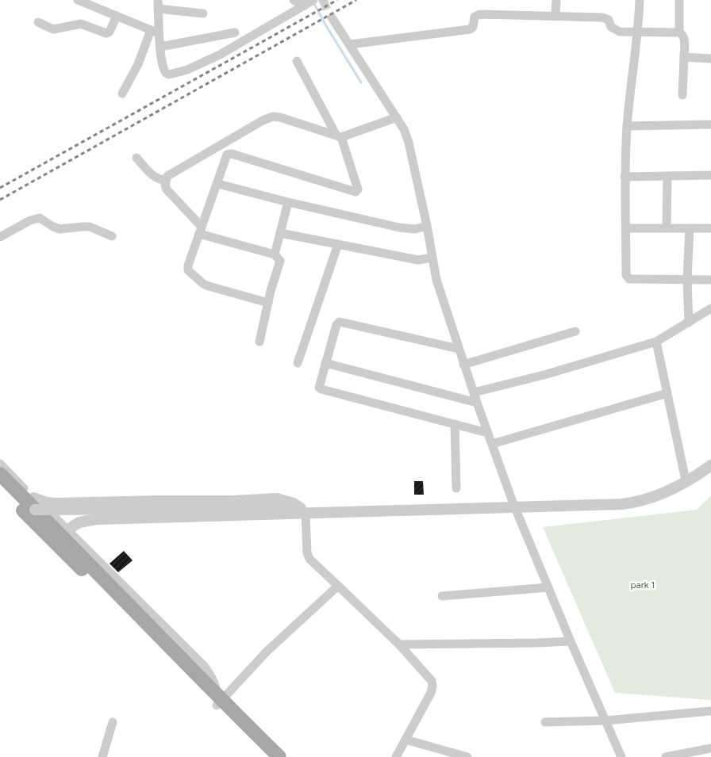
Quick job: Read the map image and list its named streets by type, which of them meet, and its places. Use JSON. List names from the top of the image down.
{
  "parks": ["park 1"]
}
